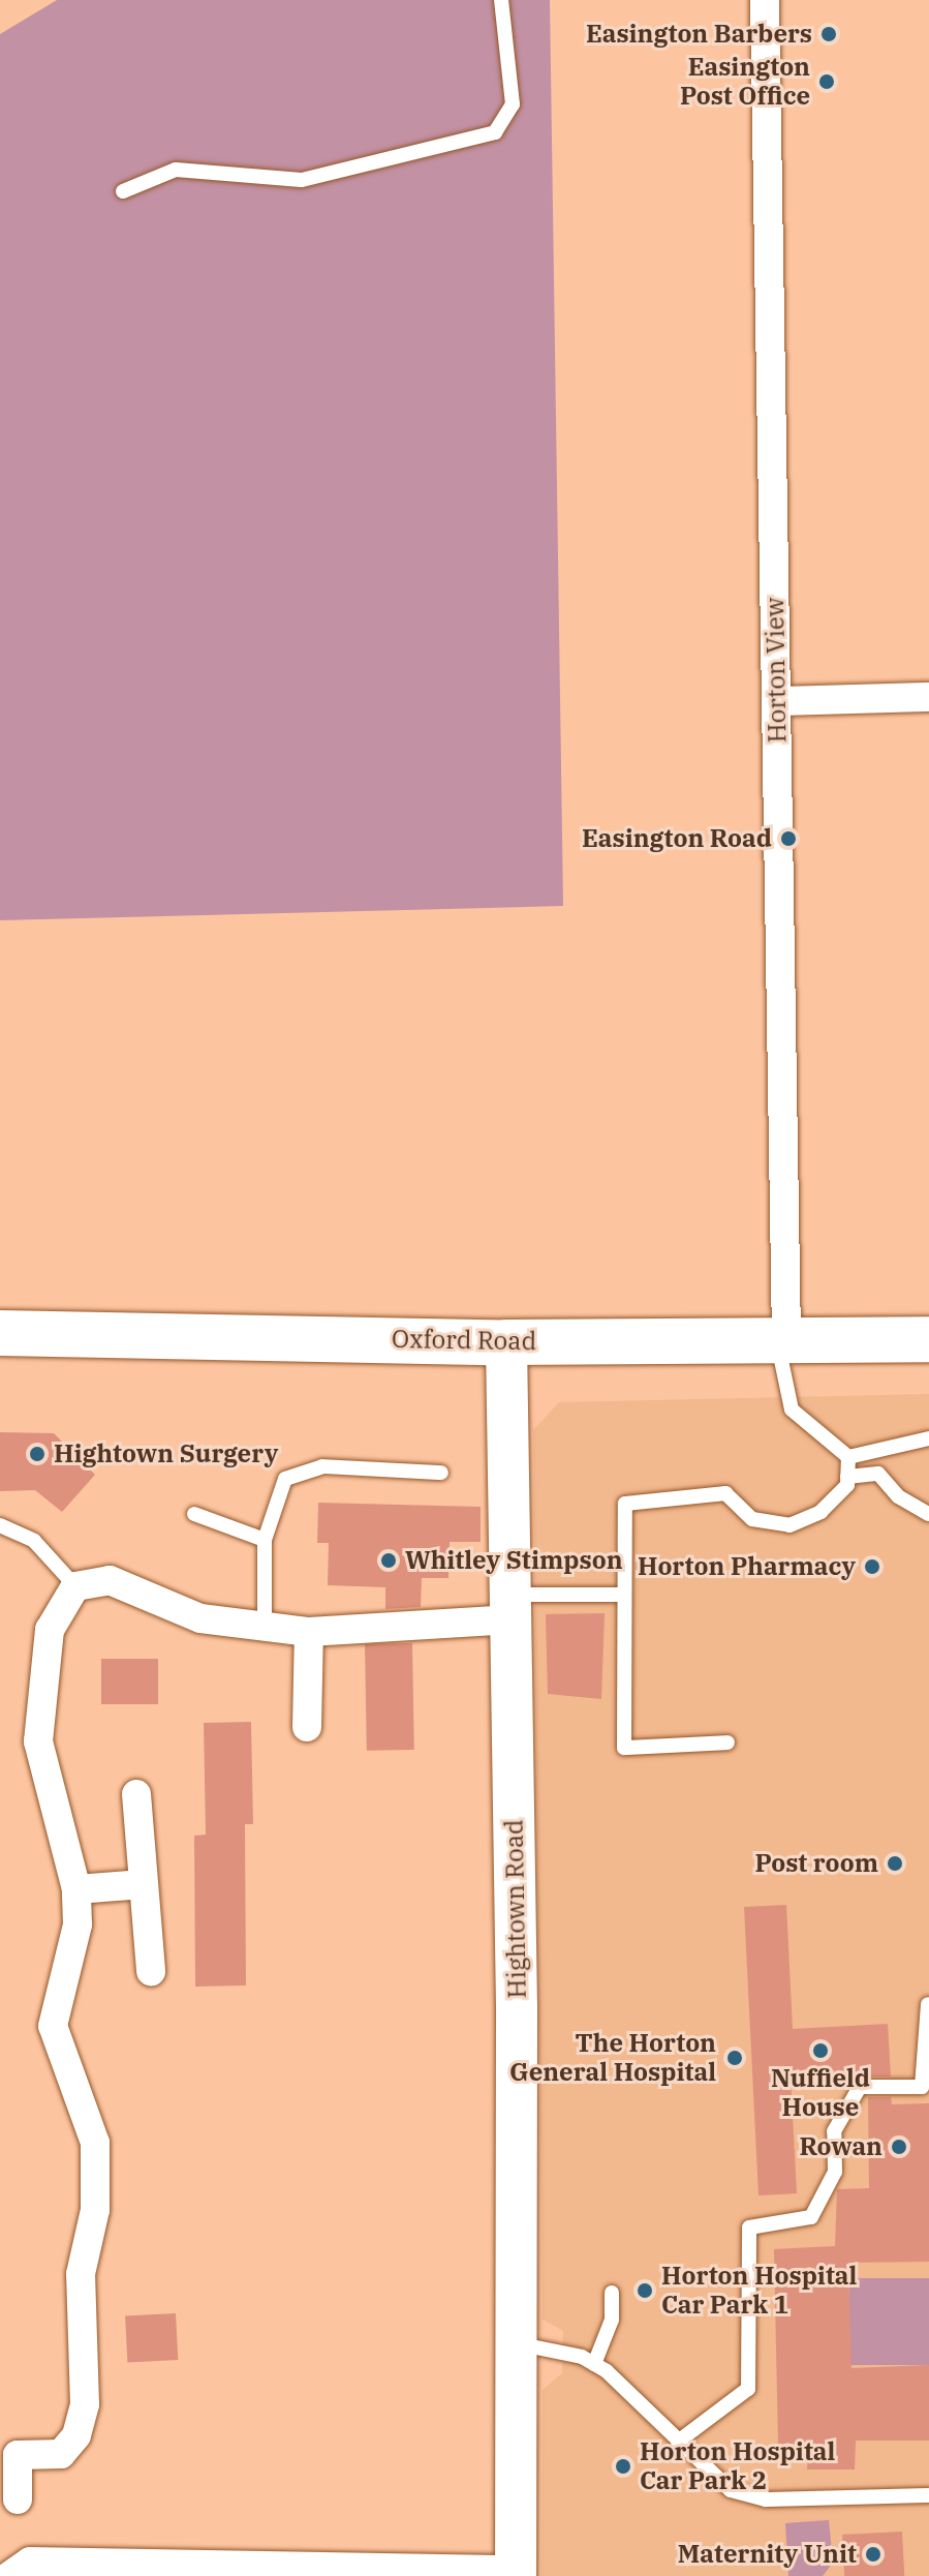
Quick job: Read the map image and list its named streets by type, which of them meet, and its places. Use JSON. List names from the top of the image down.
{
  "streets": {
    "main road": ["Oxford Road"],
    "street": ["Horton View", "Hightown Road"]
  },
  "crossings": [
    ["Horton View", "Oxford Road"],
    ["Oxford Road", "Hightown Road"]
  ],
  "places": [
    "Easington Barbers",
    "Easington Post Office",
    "Easington Road",
    "Hightown Surgery",
    "Whitley Stimpson",
    "Horton Pharmacy",
    "Post room",
    "Nuffield House",
    "The Horton General Hospital",
    "Rowan",
    "Horton Hospital Car Park 1",
    "Horton Hospital Car Park 2",
    "Maternity Unit"
  ]
}
